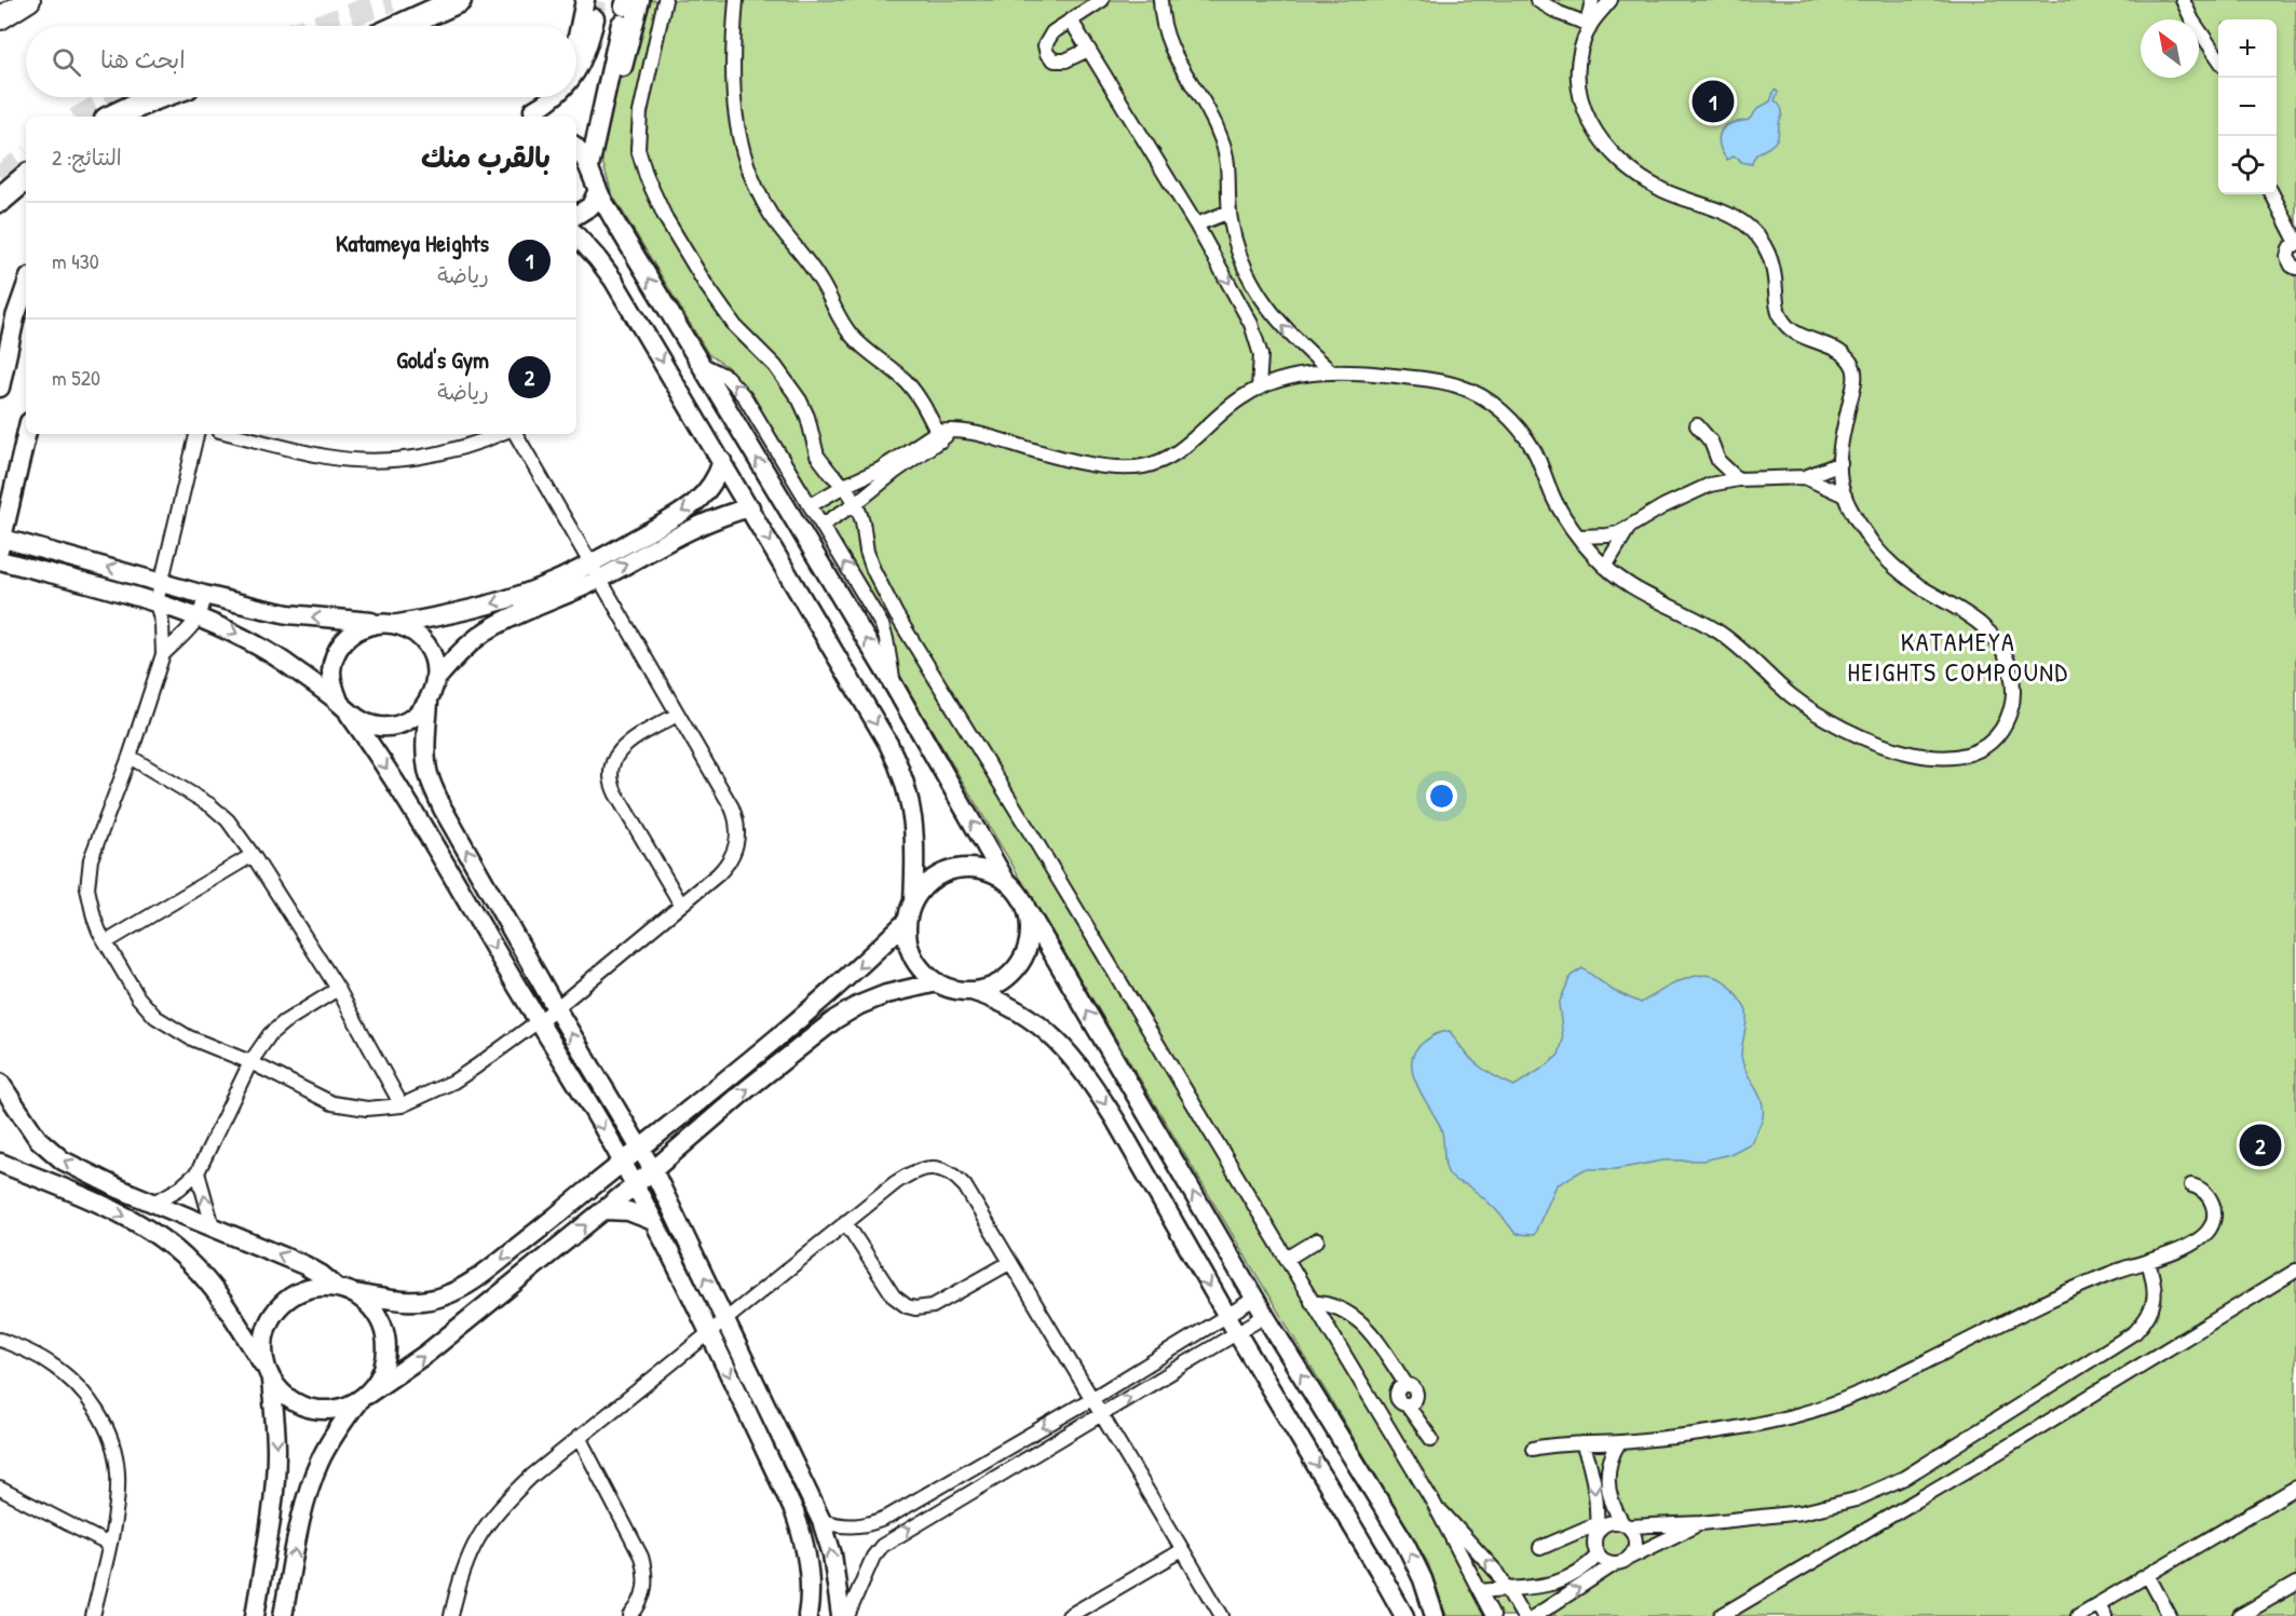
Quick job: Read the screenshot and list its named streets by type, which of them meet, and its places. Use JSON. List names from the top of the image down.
{
  "districts": ["KATAMEYA HEIGHTS COMPOUND"],
  "north": "top left",
  "page": {
    "map_buttons": ["+", "−"],
    "search": "ابحث هنا",
    "pins": ["1", "2"],
    "heading": ["بالقرب منك", "النتائج: 2"],
    "list": [
      {
        "mark": "1",
        "name": "Katameya Heights",
        "note": "رياضة",
        "value": "430 m"
      },
      {
        "mark": "2",
        "name": "Gold's Gym",
        "note": "رياضة",
        "value": "520 m"
      }
    ]
  }
}
